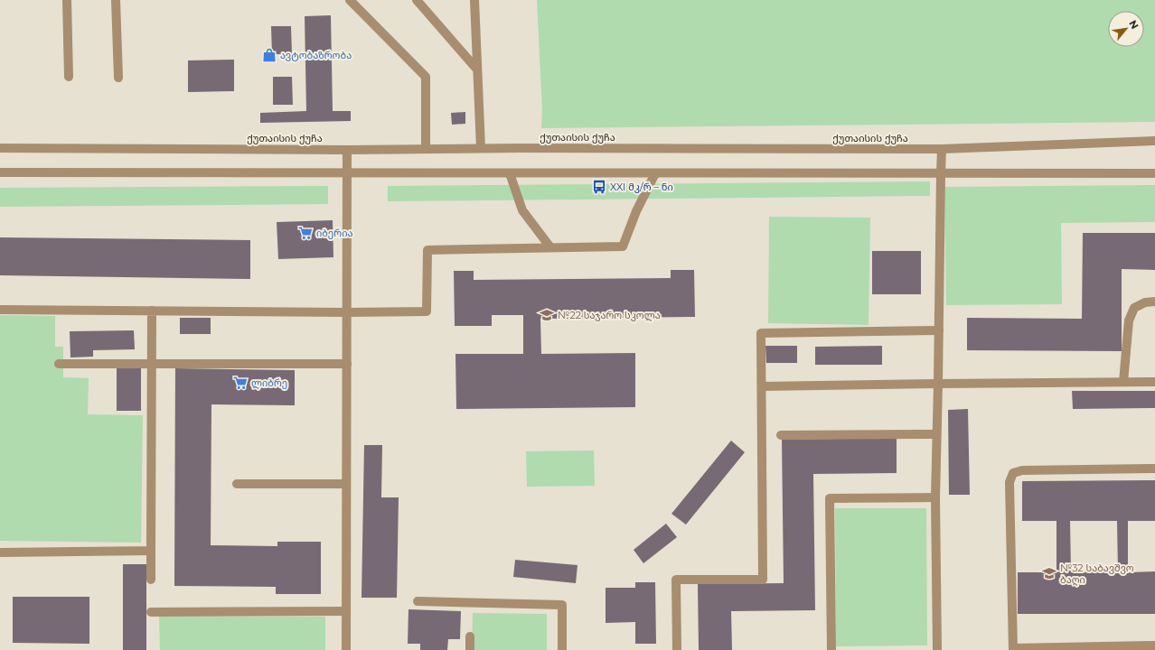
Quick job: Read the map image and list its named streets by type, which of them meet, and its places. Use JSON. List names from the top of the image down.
{
  "streets": {
    "street": ["ქუთაისის ქუჩა"]
  },
  "places": {
    "shop": ["ავტობაზრობა"],
    "bus stop": ["XXI მკ/რ – ნი"],
    "supermarket": ["იბერია", "ლიბრე"],
    "school or university": ["№22 საჯარო სკოლა", "№32 საბავშვო ბაღი"]
  },
  "north": "top right"
}
